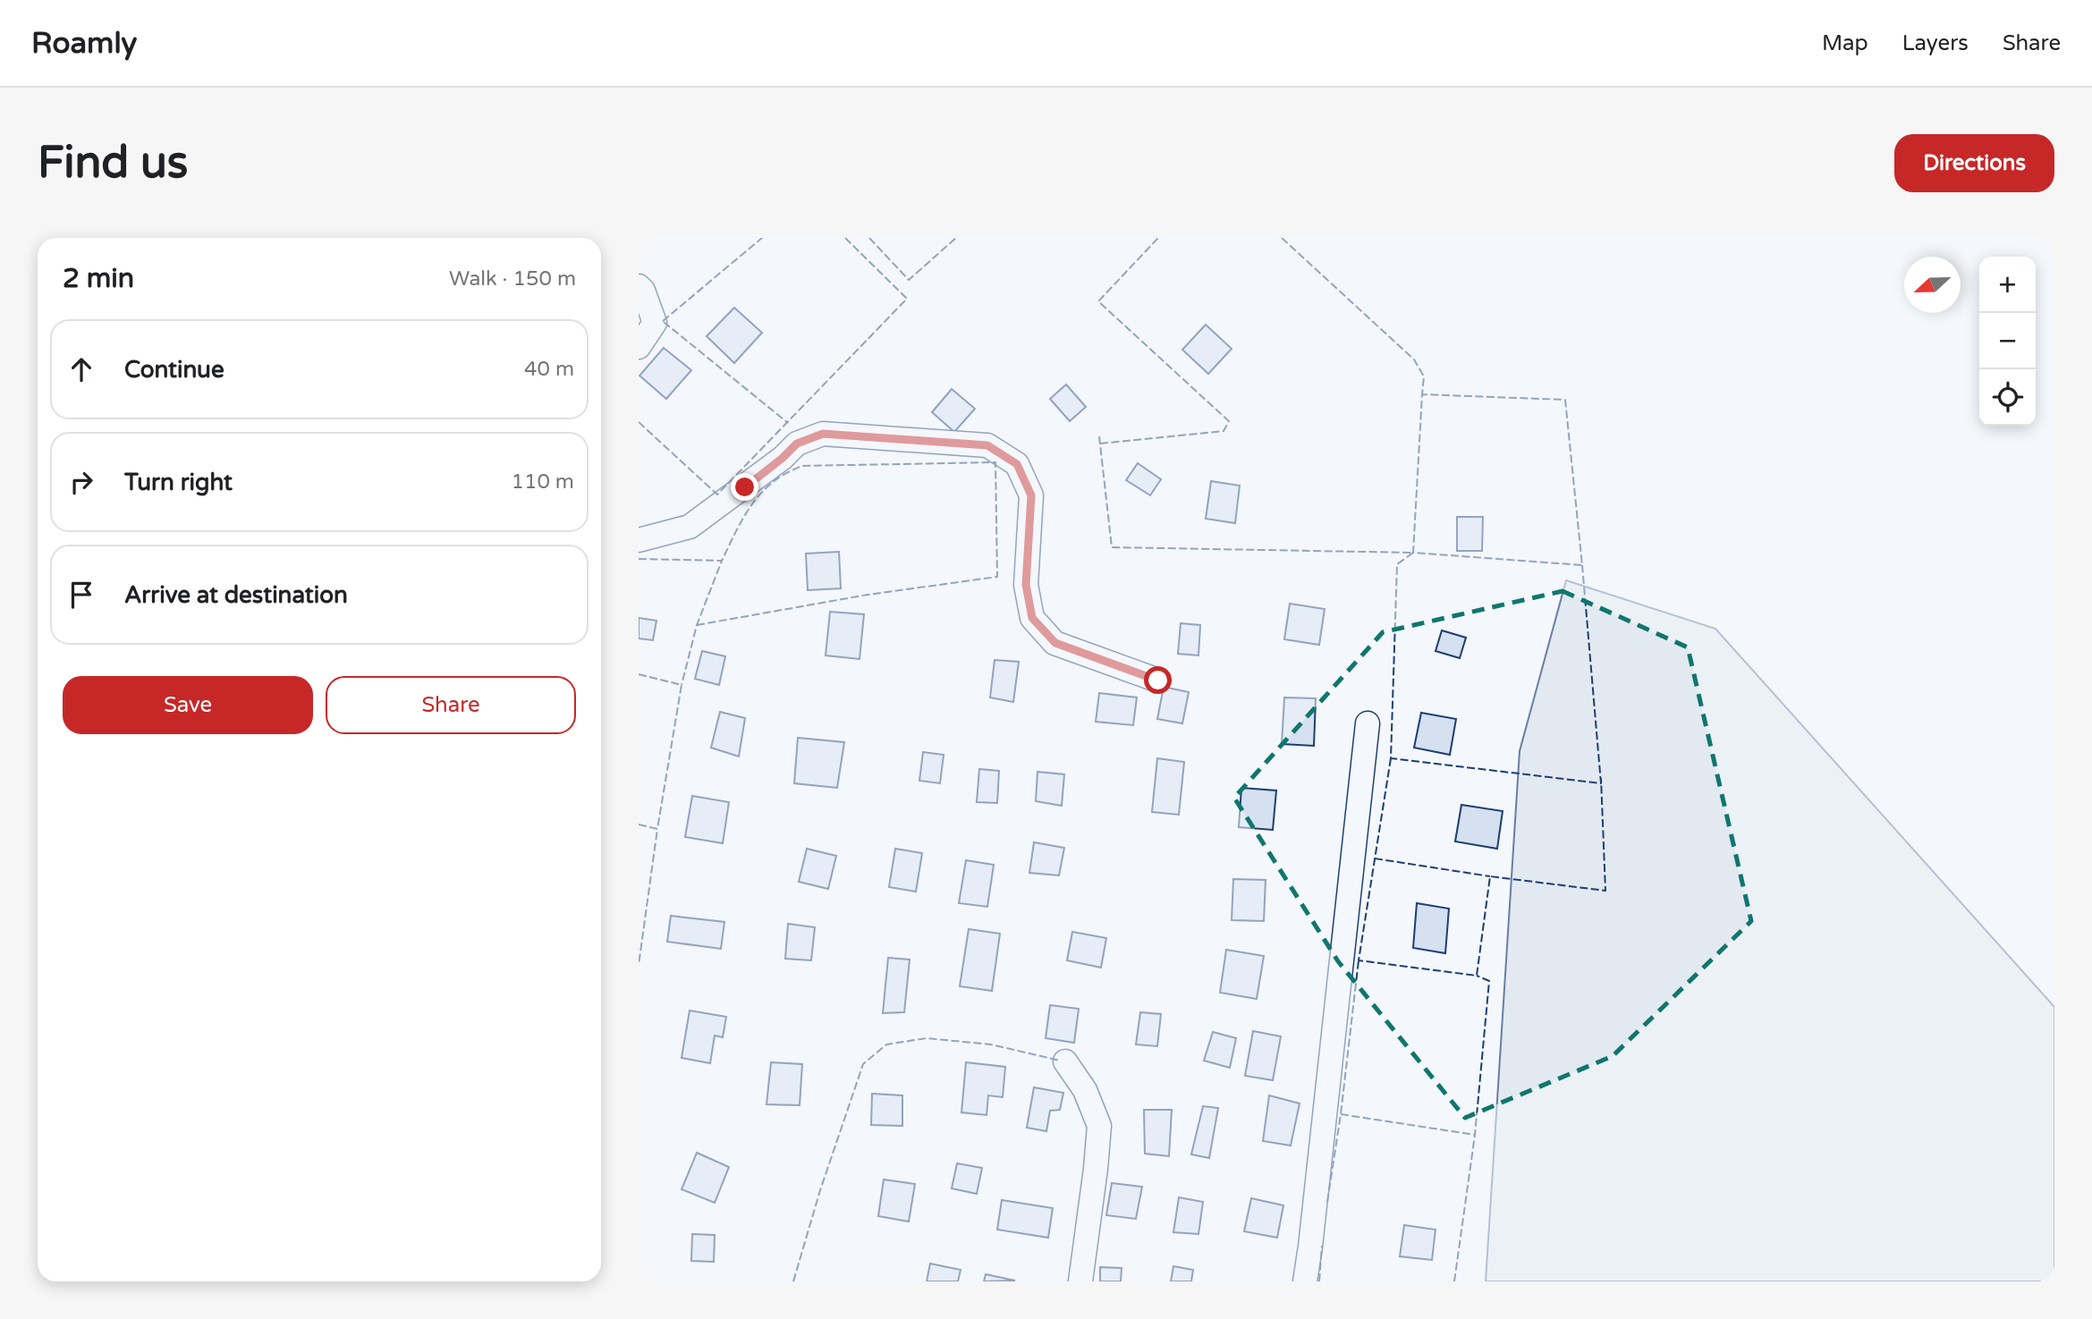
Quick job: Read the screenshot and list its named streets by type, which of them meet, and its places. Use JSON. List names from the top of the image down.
{
  "north": "left",
  "page": {
    "header": "Roamly",
    "nav": ["Map", "Layers", "Share"],
    "buttons": [
      "Directions",
      ["Save", "Share"]
    ],
    "title": "Find us",
    "heading": ["2 min", "Walk · 150 m"],
    "map_buttons": ["+", "−"],
    "list": [
      ["Continue", "40 m"],
      ["Turn right", "110 m"],
      "Arrive at destination"
    ]
  }
}
